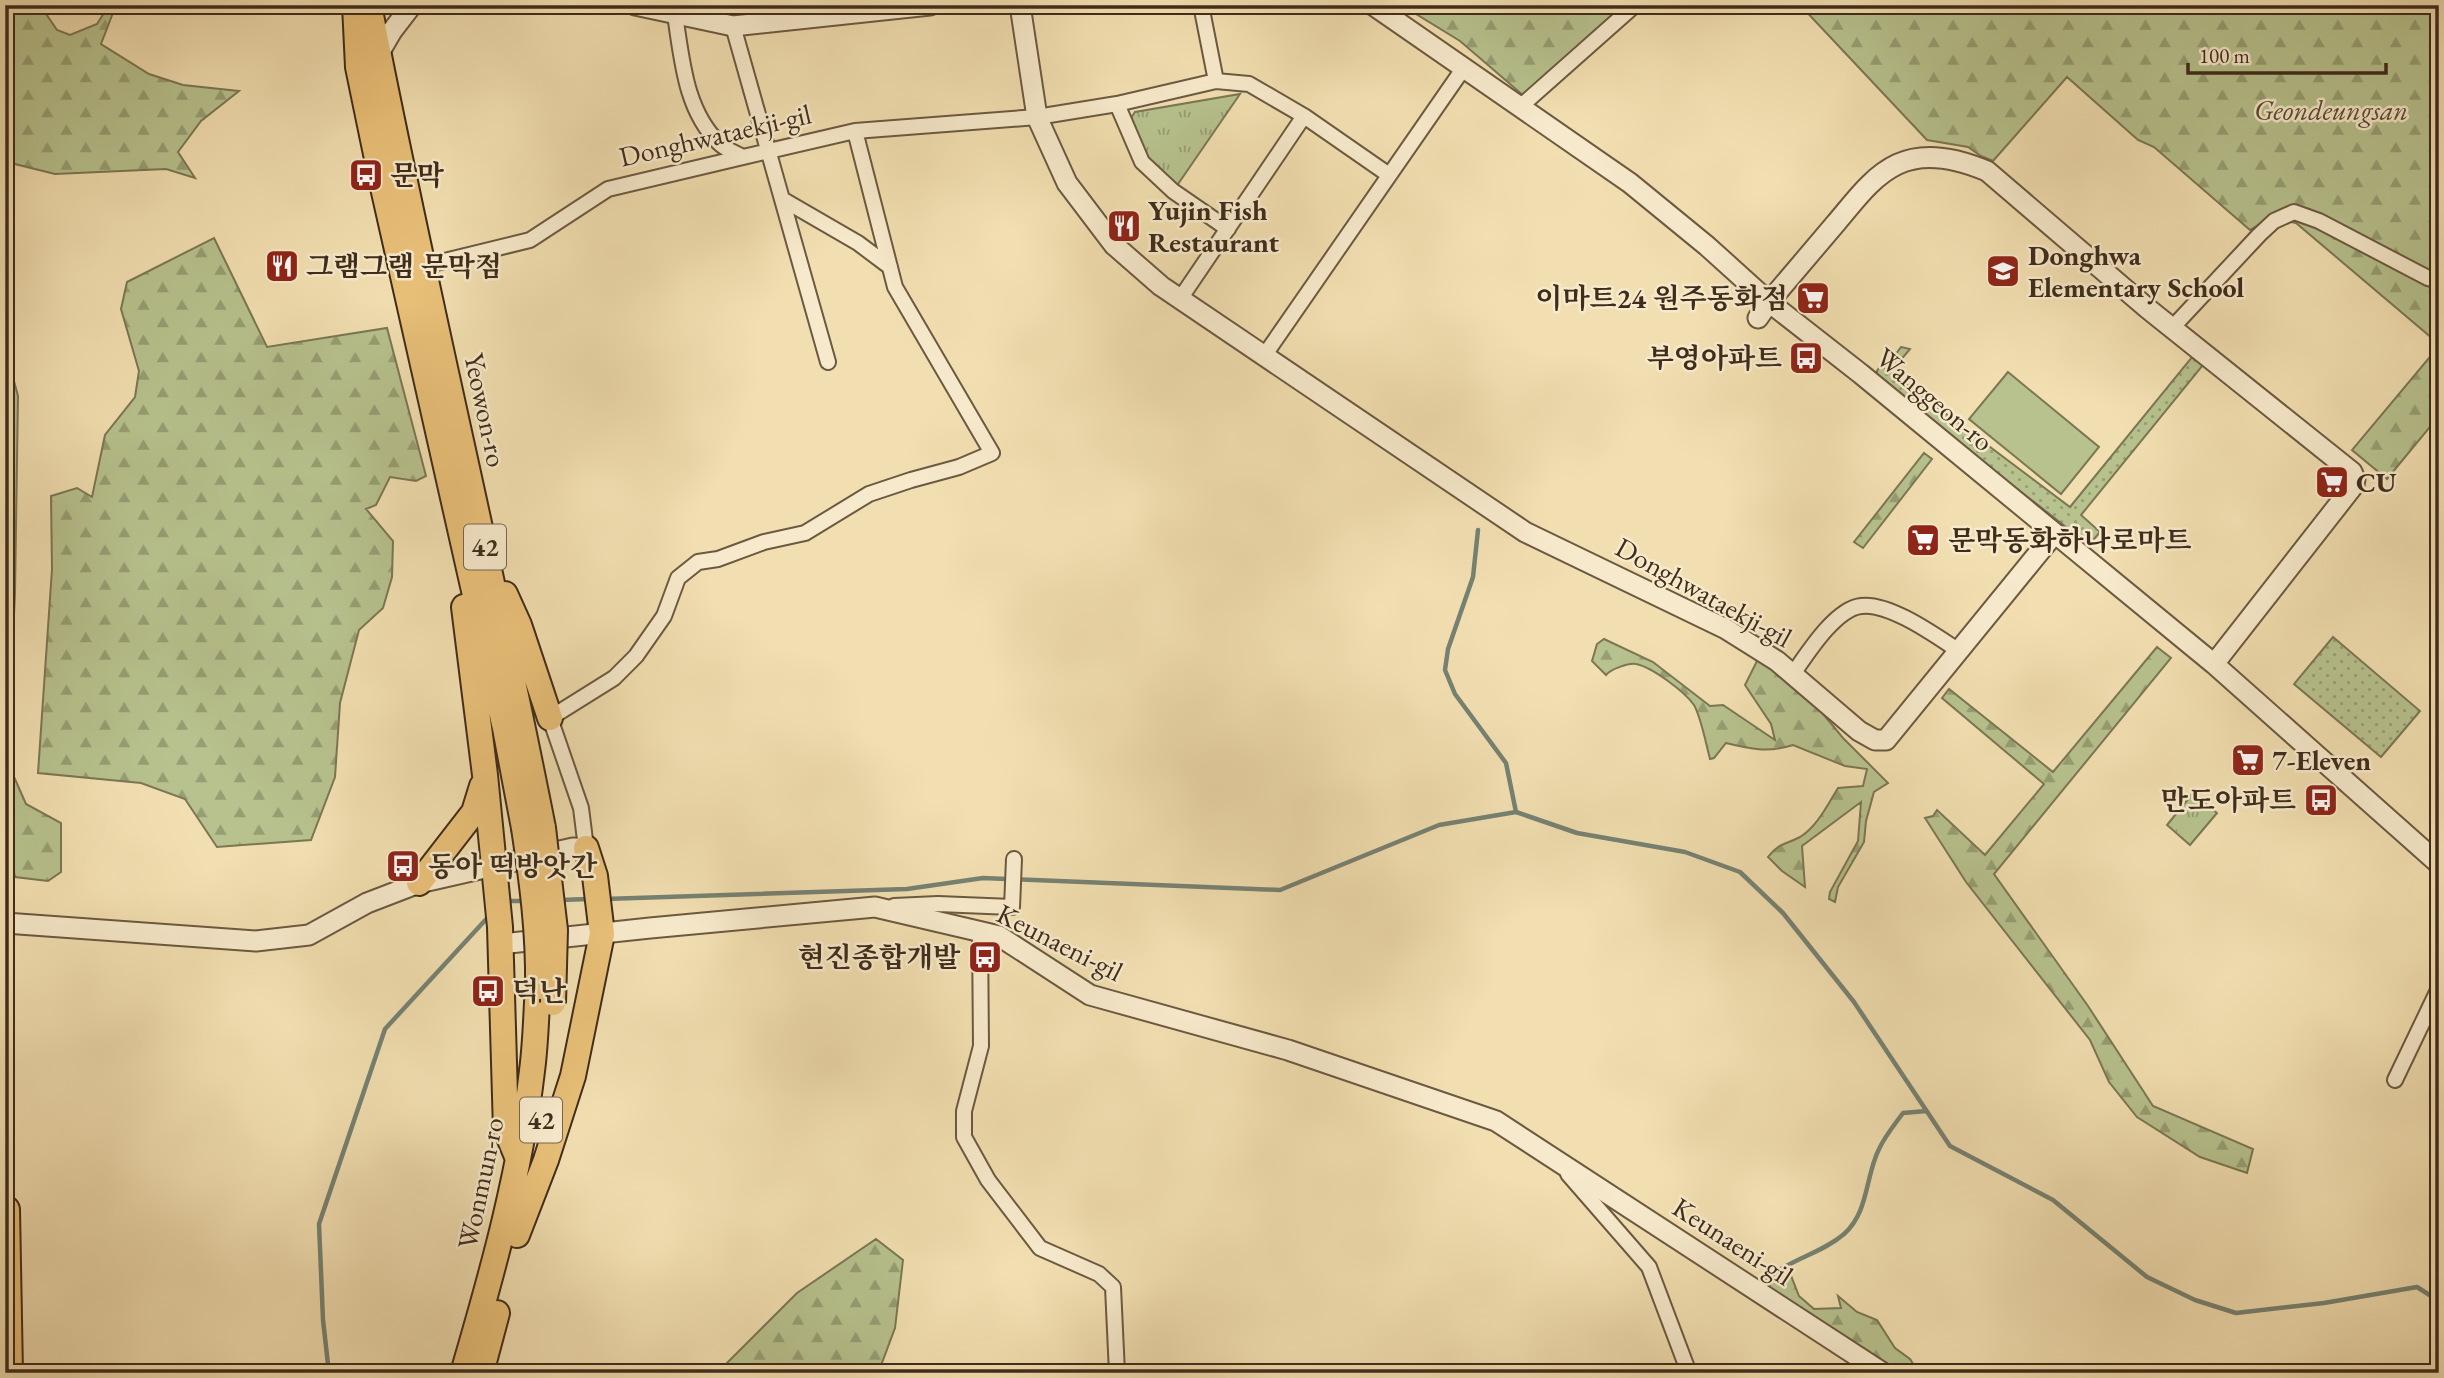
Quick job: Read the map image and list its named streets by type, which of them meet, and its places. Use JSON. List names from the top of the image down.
{
  "streets": {
    "highway": ["Yeowon-ro", "42", "Wonmun-ro"],
    "street": ["Donghwataekji-gil", "Wanggeon-ro", "Keunaeni-gil"]
  },
  "crossings": [
    ["Donghwataekji-gil", "Wanggeon-ro"],
    ["Donghwataekji-gil", "Yeowon-ro"],
    ["Yeowon-ro", "Wonmun-ro"]
  ],
  "parks": ["Geondeungsan"],
  "places": {
    "bus stop": [
      "문막",
      "부영아파트",
      "만도아파트",
      "동아 떡방앗간",
      "현진종합개발",
      "덕난"
    ],
    "restaurant": ["Yujin Fish Restaurant", "그램그램 문막점"],
    "school or university": ["Donghwa Elementary School"],
    "supermarket": [
      "이마트24 원주동화점",
      "CU",
      "문막동화하나로마트",
      "7-Eleven"
    ]
  },
  "scale_bar": "100 m"
}
